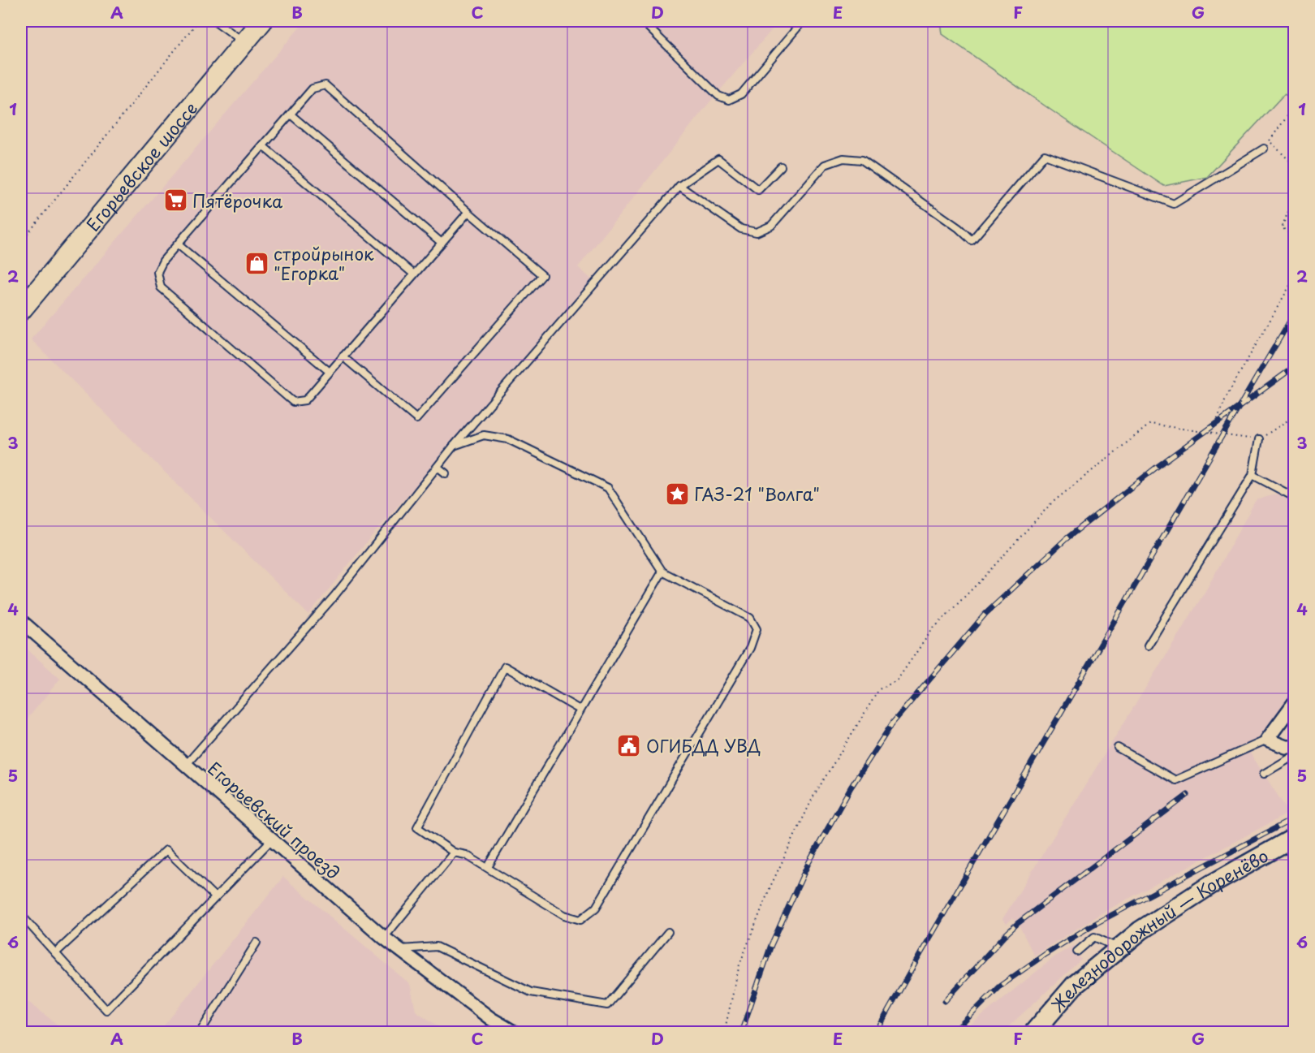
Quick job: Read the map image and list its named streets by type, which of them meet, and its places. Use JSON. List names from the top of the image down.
{
  "streets": {
    "main road": ["Егорьевское шоссе", "Железнодорожный — Коренёво"],
    "street": ["Егорьевский проезд"]
  },
  "places": {
    "supermarket": ["Пятёрочка"],
    "shop": ["стройрынок \"Егорка\""],
    "place": ["ГАЗ-21 \"Волга\""],
    "public building": ["ОГИБДД УВД"]
  },
  "grid": {
    "columns": [
      "A",
      "B",
      "C",
      "D",
      "E",
      "F",
      "G"
    ],
    "rows": [
      "1",
      "2",
      "3",
      "4",
      "5",
      "6"
    ]
  }
}
